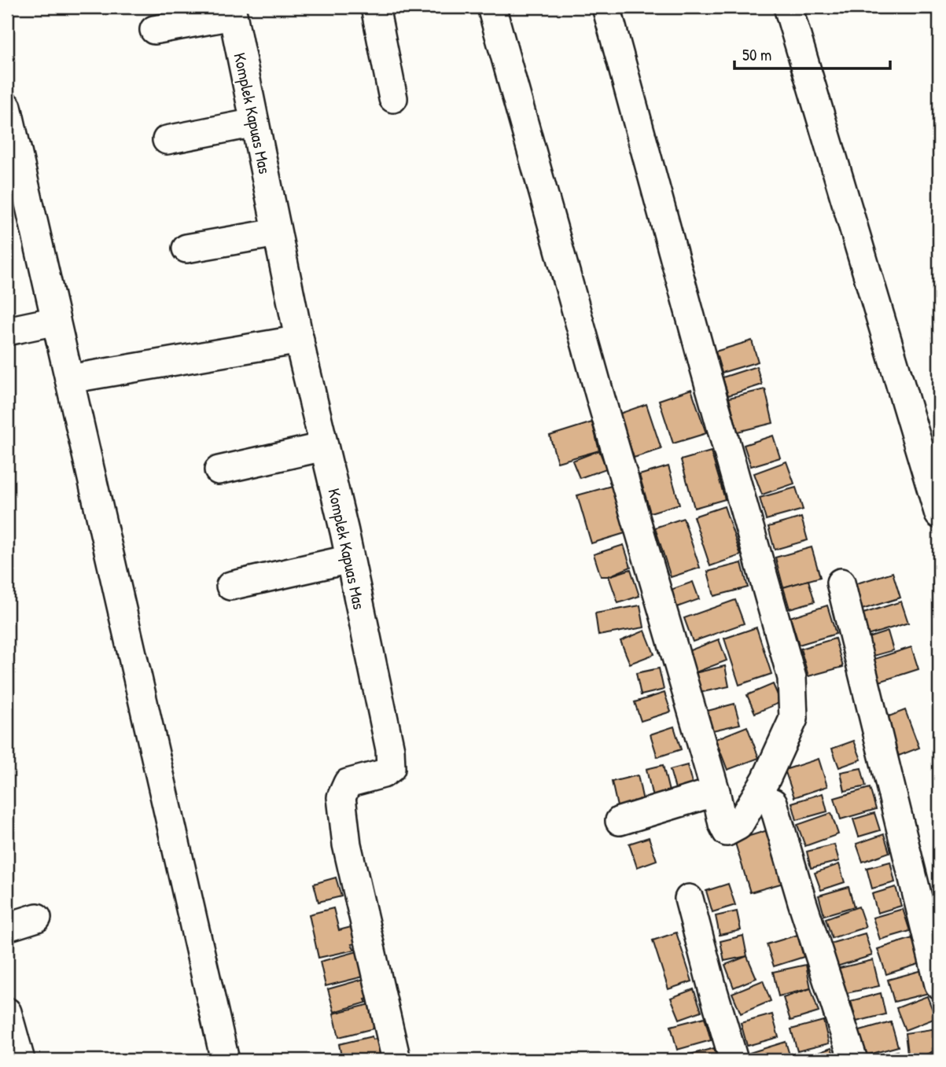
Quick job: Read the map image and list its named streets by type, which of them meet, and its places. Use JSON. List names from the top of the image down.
{
  "streets": {
    "street": ["Komplek Kapuas Mas"]
  },
  "scale_bar": "50 m"
}
